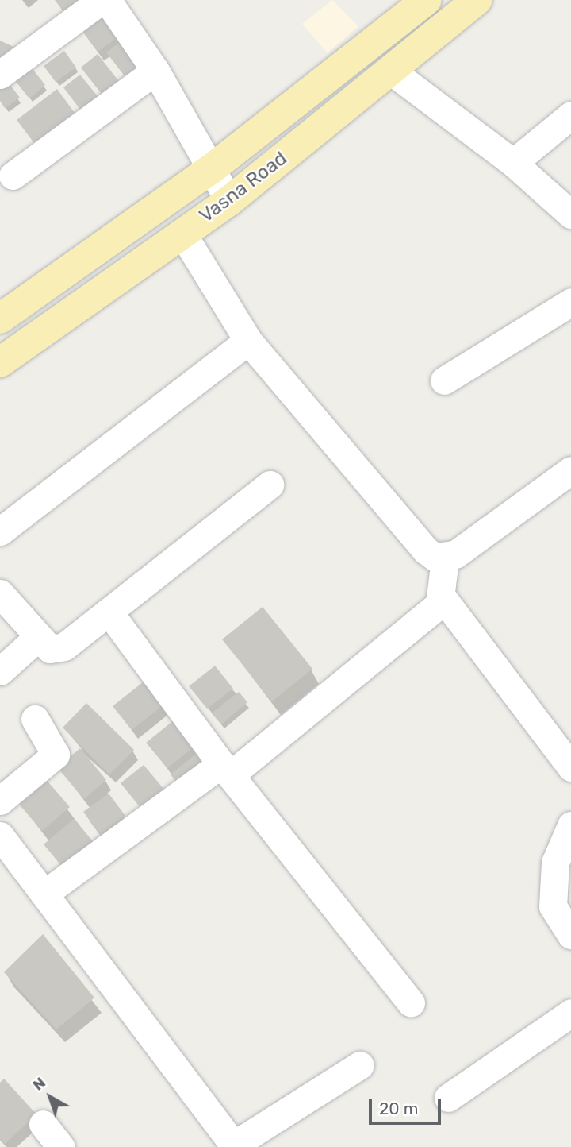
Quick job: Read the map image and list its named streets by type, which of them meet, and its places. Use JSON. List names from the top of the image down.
{
  "streets": {
    "main road": ["Vasna Road"]
  },
  "scale_bar": "20 m",
  "north": "top left"
}
